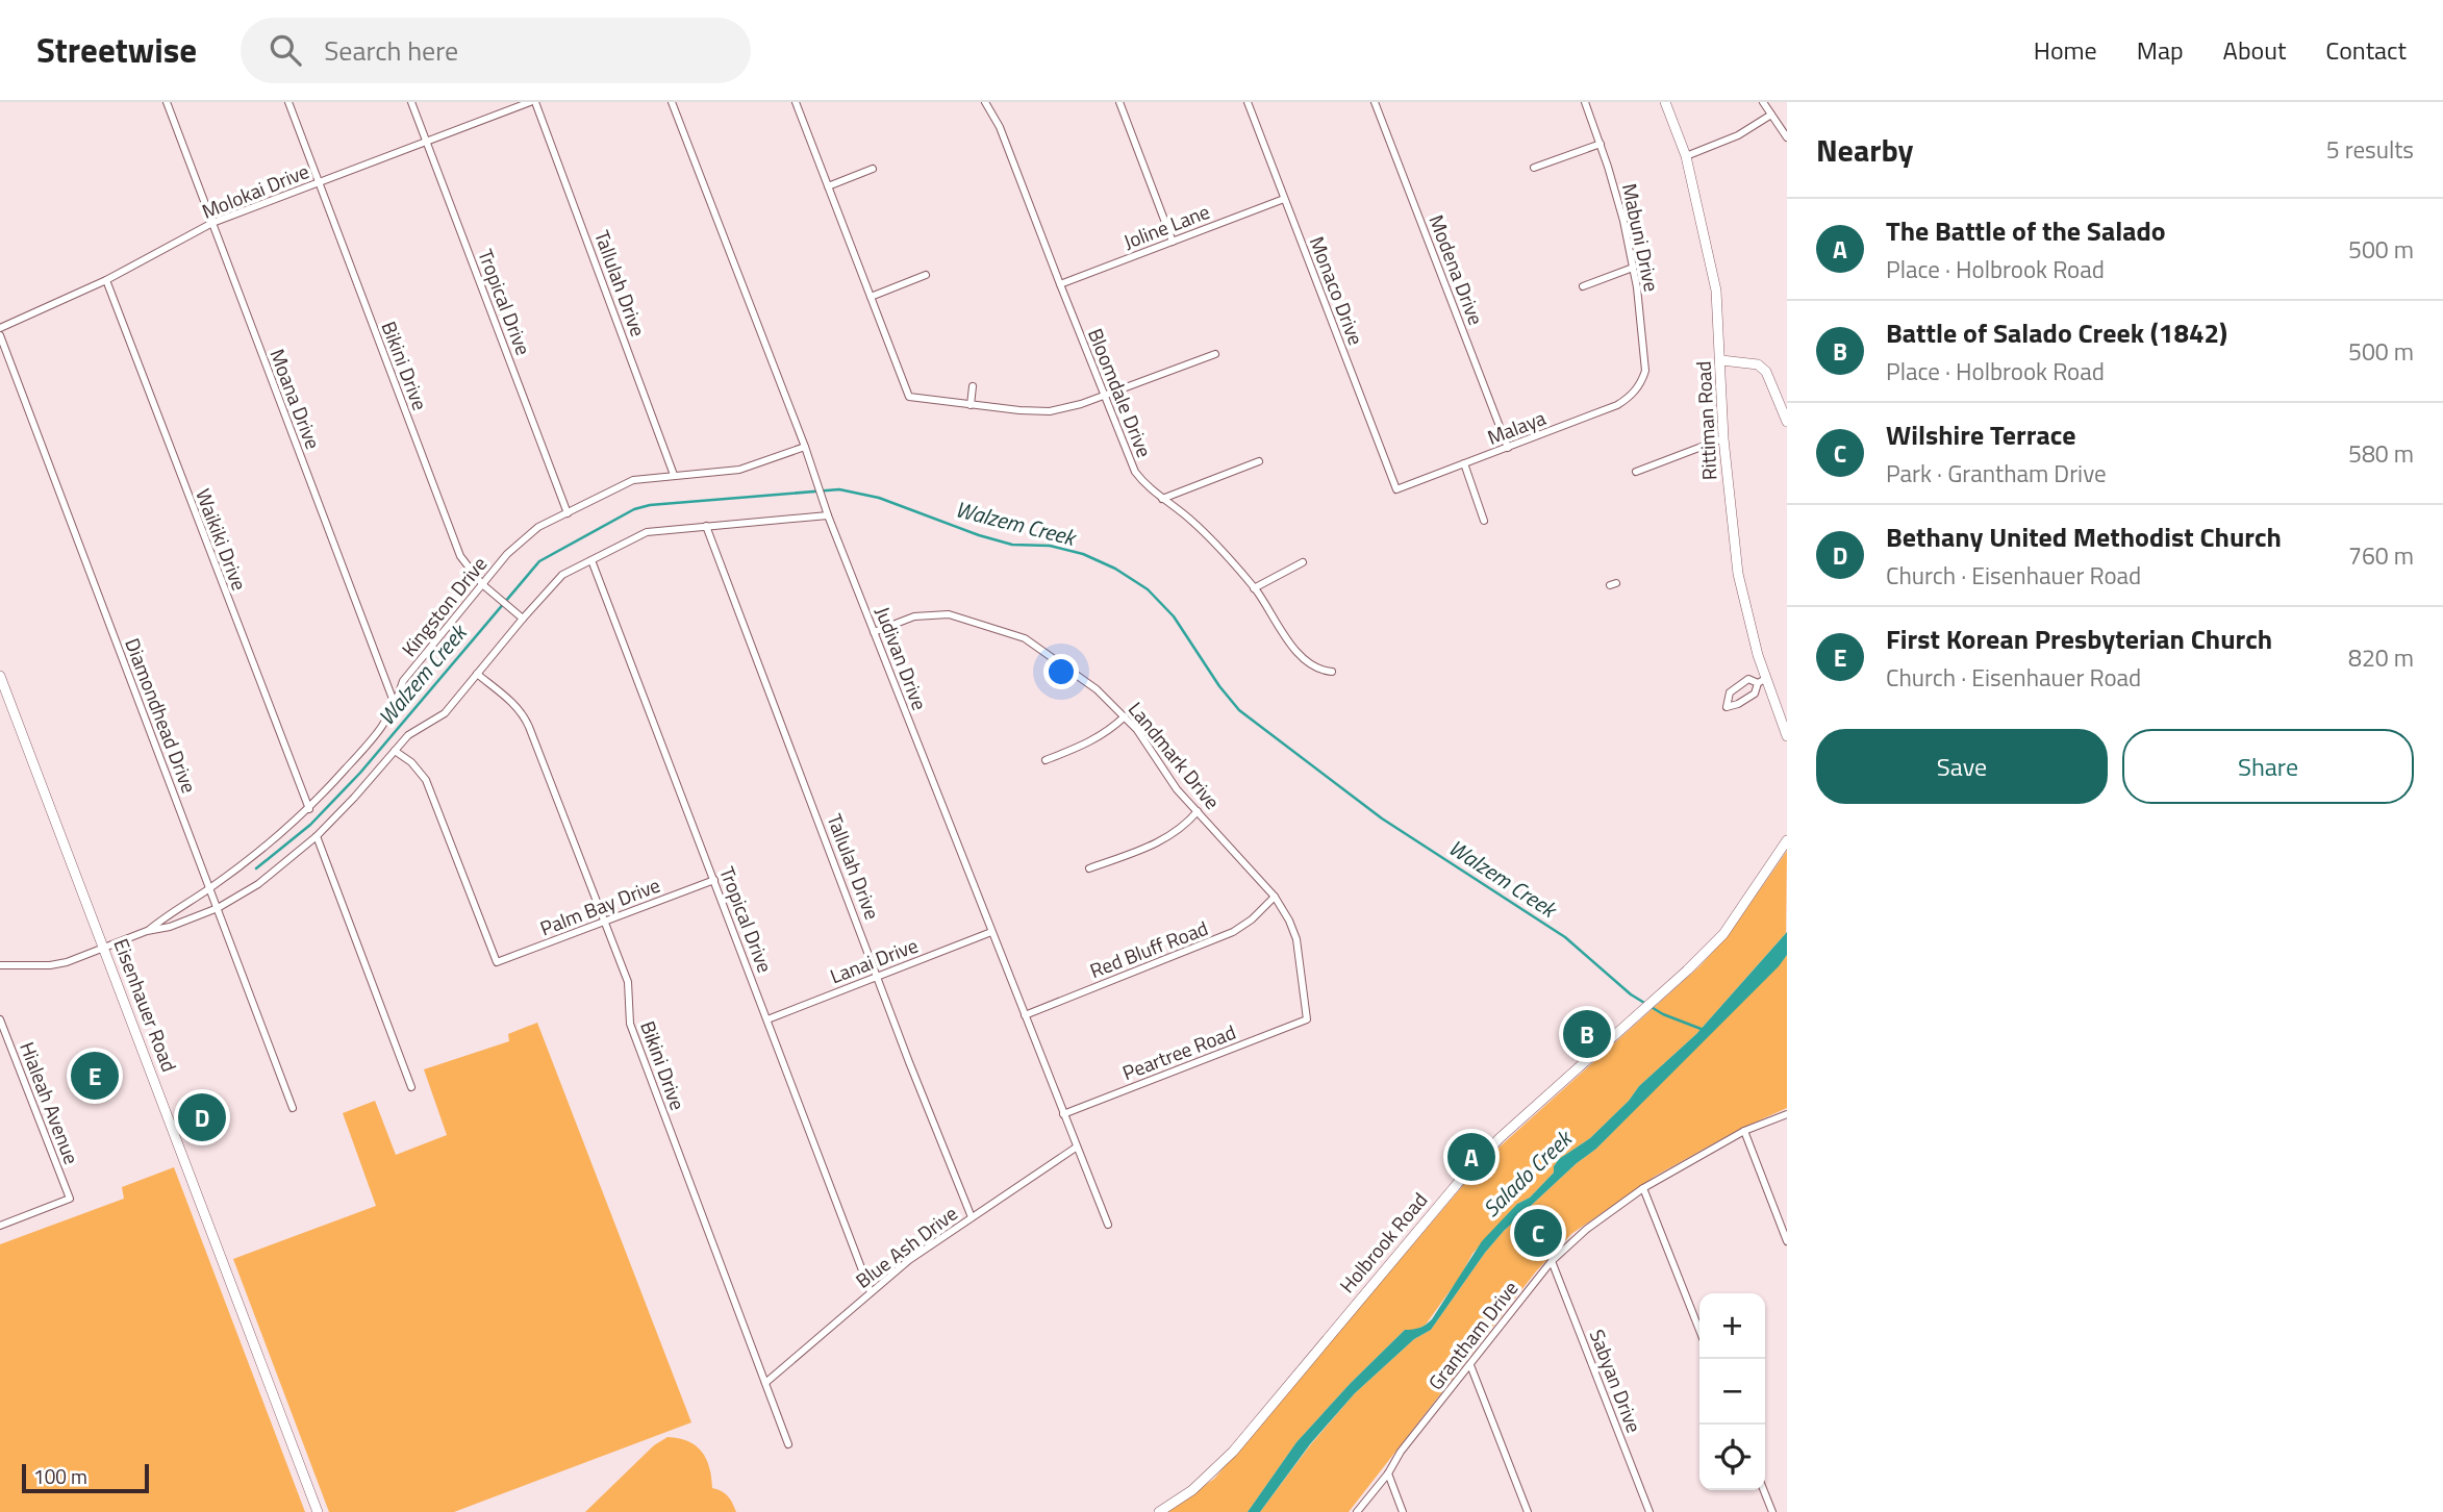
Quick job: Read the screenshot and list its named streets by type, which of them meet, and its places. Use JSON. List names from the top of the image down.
{
  "streets": {
    "main road": ["Rittiman Road", "Eisenhauer Road", "Holbrook Road"],
    "street": [
      "Molokai Drive",
      "Joline Lane",
      "Mabuni Drive",
      "Modena Drive",
      "Tallulah Drive",
      "Monaco Drive",
      "Tropical Drive",
      "Bikini Drive",
      "Bloomdale Drive",
      "Moana Drive",
      "Malaya",
      "Waikiki Drive",
      "Kingston Drive",
      "Judivan Drive",
      "Diamondhead Drive",
      "Landmark Drive",
      "Palm Bay Drive",
      "Red Bluff Road",
      "Lanai Drive",
      "Peartree Road",
      "Hialeah Avenue",
      "Blue Ash Drive",
      "Grantham Drive",
      "Sabyan Drive"
    ]
  },
  "crossings": [
    ["Molokai Drive", "Tropical Drive"],
    ["Molokai Drive", "Bikini Drive"],
    ["Molokai Drive", "Moana Drive"],
    ["Molokai Drive", "Waikiki Drive"],
    ["Joline Lane", "Monaco Drive"],
    ["Joline Lane", "Bloomdale Drive"],
    ["Mabuni Drive", "Malaya"],
    ["Modena Drive", "Malaya"],
    ["Tallulah Drive", "Kingston Drive"],
    ["Tallulah Drive", "Lanai Drive"],
    ["Tallulah Drive", "Blue Ash Drive"],
    ["Monaco Drive", "Malaya"],
    ["Tropical Drive", "Kingston Drive"],
    ["Tropical Drive", "Palm Bay Drive"],
    ["Tropical Drive", "Lanai Drive"],
    ["Tropical Drive", "Blue Ash Drive"],
    ["Bikini Drive", "Kingston Drive"],
    ["Bikini Drive", "Palm Bay Drive"],
    ["Bikini Drive", "Blue Ash Drive"],
    ["Moana Drive", "Kingston Drive"],
    ["Waikiki Drive", "Kingston Drive"],
    ["Kingston Drive", "Judivan Drive"],
    ["Kingston Drive", "Diamondhead Drive"],
    ["Kingston Drive", "Palm Bay Drive"],
    ["Kingston Drive", "Eisenhauer Road"],
    ["Judivan Drive", "Landmark Drive"],
    ["Judivan Drive", "Red Bluff Road"],
    ["Judivan Drive", "Lanai Drive"],
    ["Judivan Drive", "Peartree Road"],
    ["Judivan Drive", "Blue Ash Drive"],
    ["Landmark Drive", "Red Bluff Road"],
    ["Landmark Drive", "Peartree Road"],
    ["Grantham Drive", "Sabyan Drive"]
  ],
  "water": ["Walzem Creek", "Salado Creek"],
  "scale_bar": "100 m",
  "page": {
    "header": "Streetwise",
    "search": "Search here",
    "nav": [
      "Home",
      "Map",
      "About",
      "Contact"
    ],
    "heading": ["Nearby", "5 results"],
    "list": [
      {
        "mark": "A",
        "name": "The Battle of the Salado",
        "note": "Place · Holbrook Road",
        "value": "500 m"
      },
      {
        "mark": "B",
        "name": "Battle of Salado Creek (1842)",
        "note": "Place · Holbrook Road",
        "value": "500 m"
      },
      {
        "mark": "C",
        "name": "Wilshire Terrace",
        "note": "Park · Grantham Drive",
        "value": "580 m"
      },
      {
        "mark": "D",
        "name": "Bethany United Methodist Church",
        "note": "Church · Eisenhauer Road",
        "value": "760 m"
      },
      {
        "mark": "E",
        "name": "First Korean Presbyterian Church",
        "note": "Church · Eisenhauer Road",
        "value": "820 m"
      }
    ],
    "buttons": ["Save", "Share"],
    "pins": [
      "B",
      "E",
      "D",
      "A",
      "C"
    ],
    "map_buttons": ["+", "−"],
    "scale": "100 m"
  }
}
